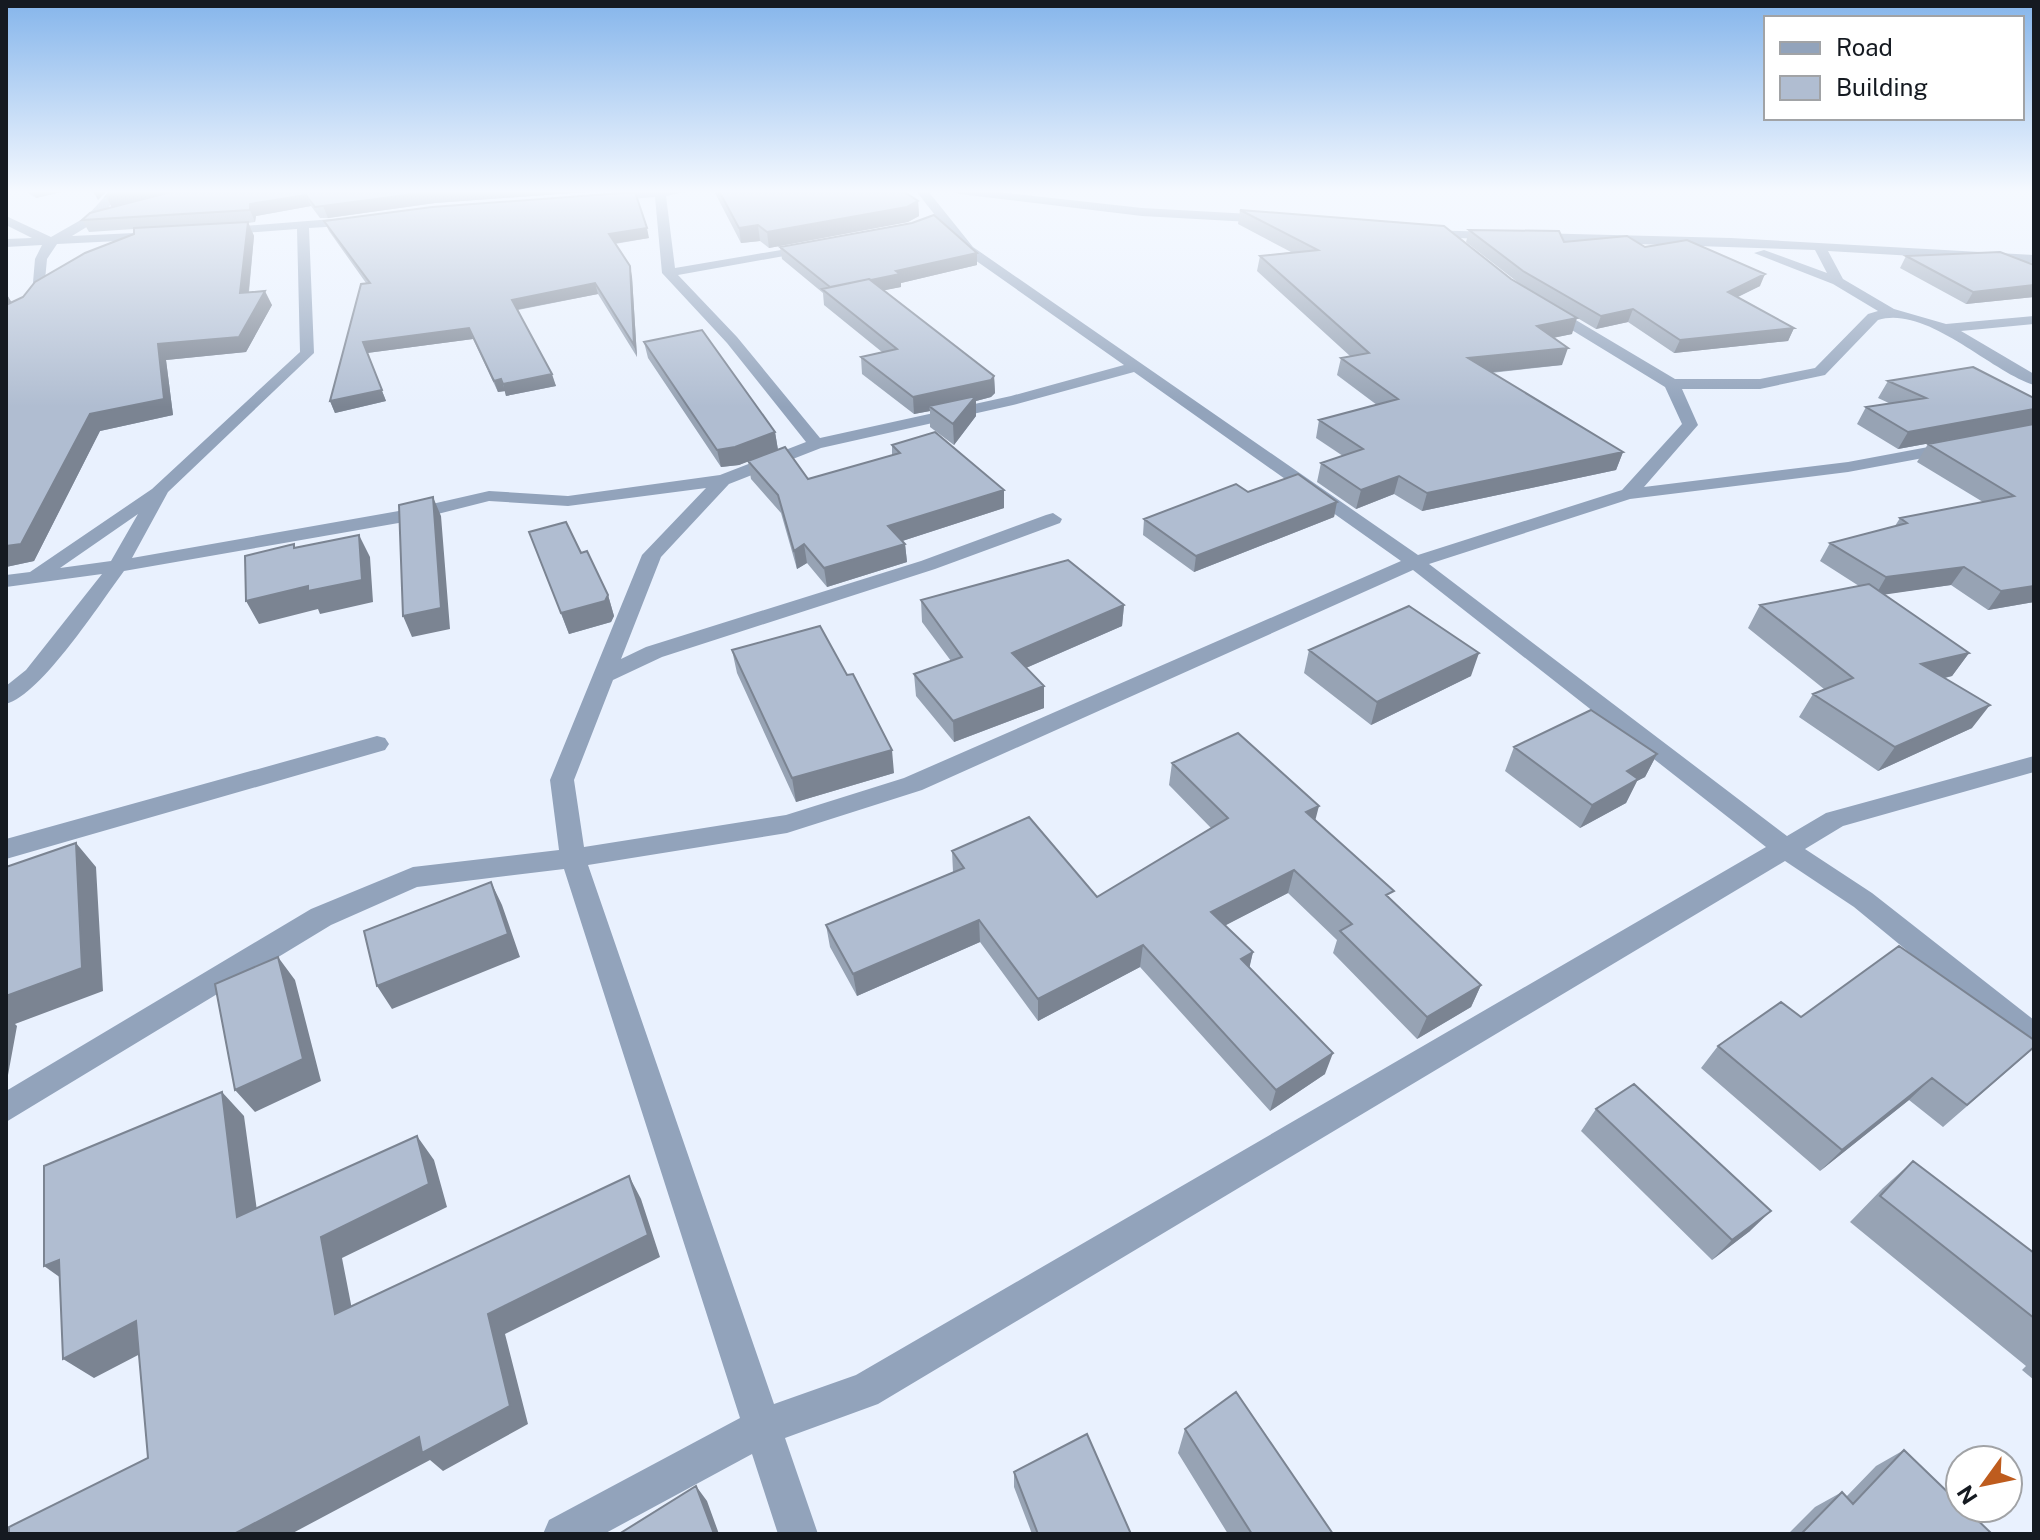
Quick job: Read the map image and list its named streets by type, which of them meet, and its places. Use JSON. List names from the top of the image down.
{
  "legend": ["Road", "Building"],
  "north": "bottom left"
}
